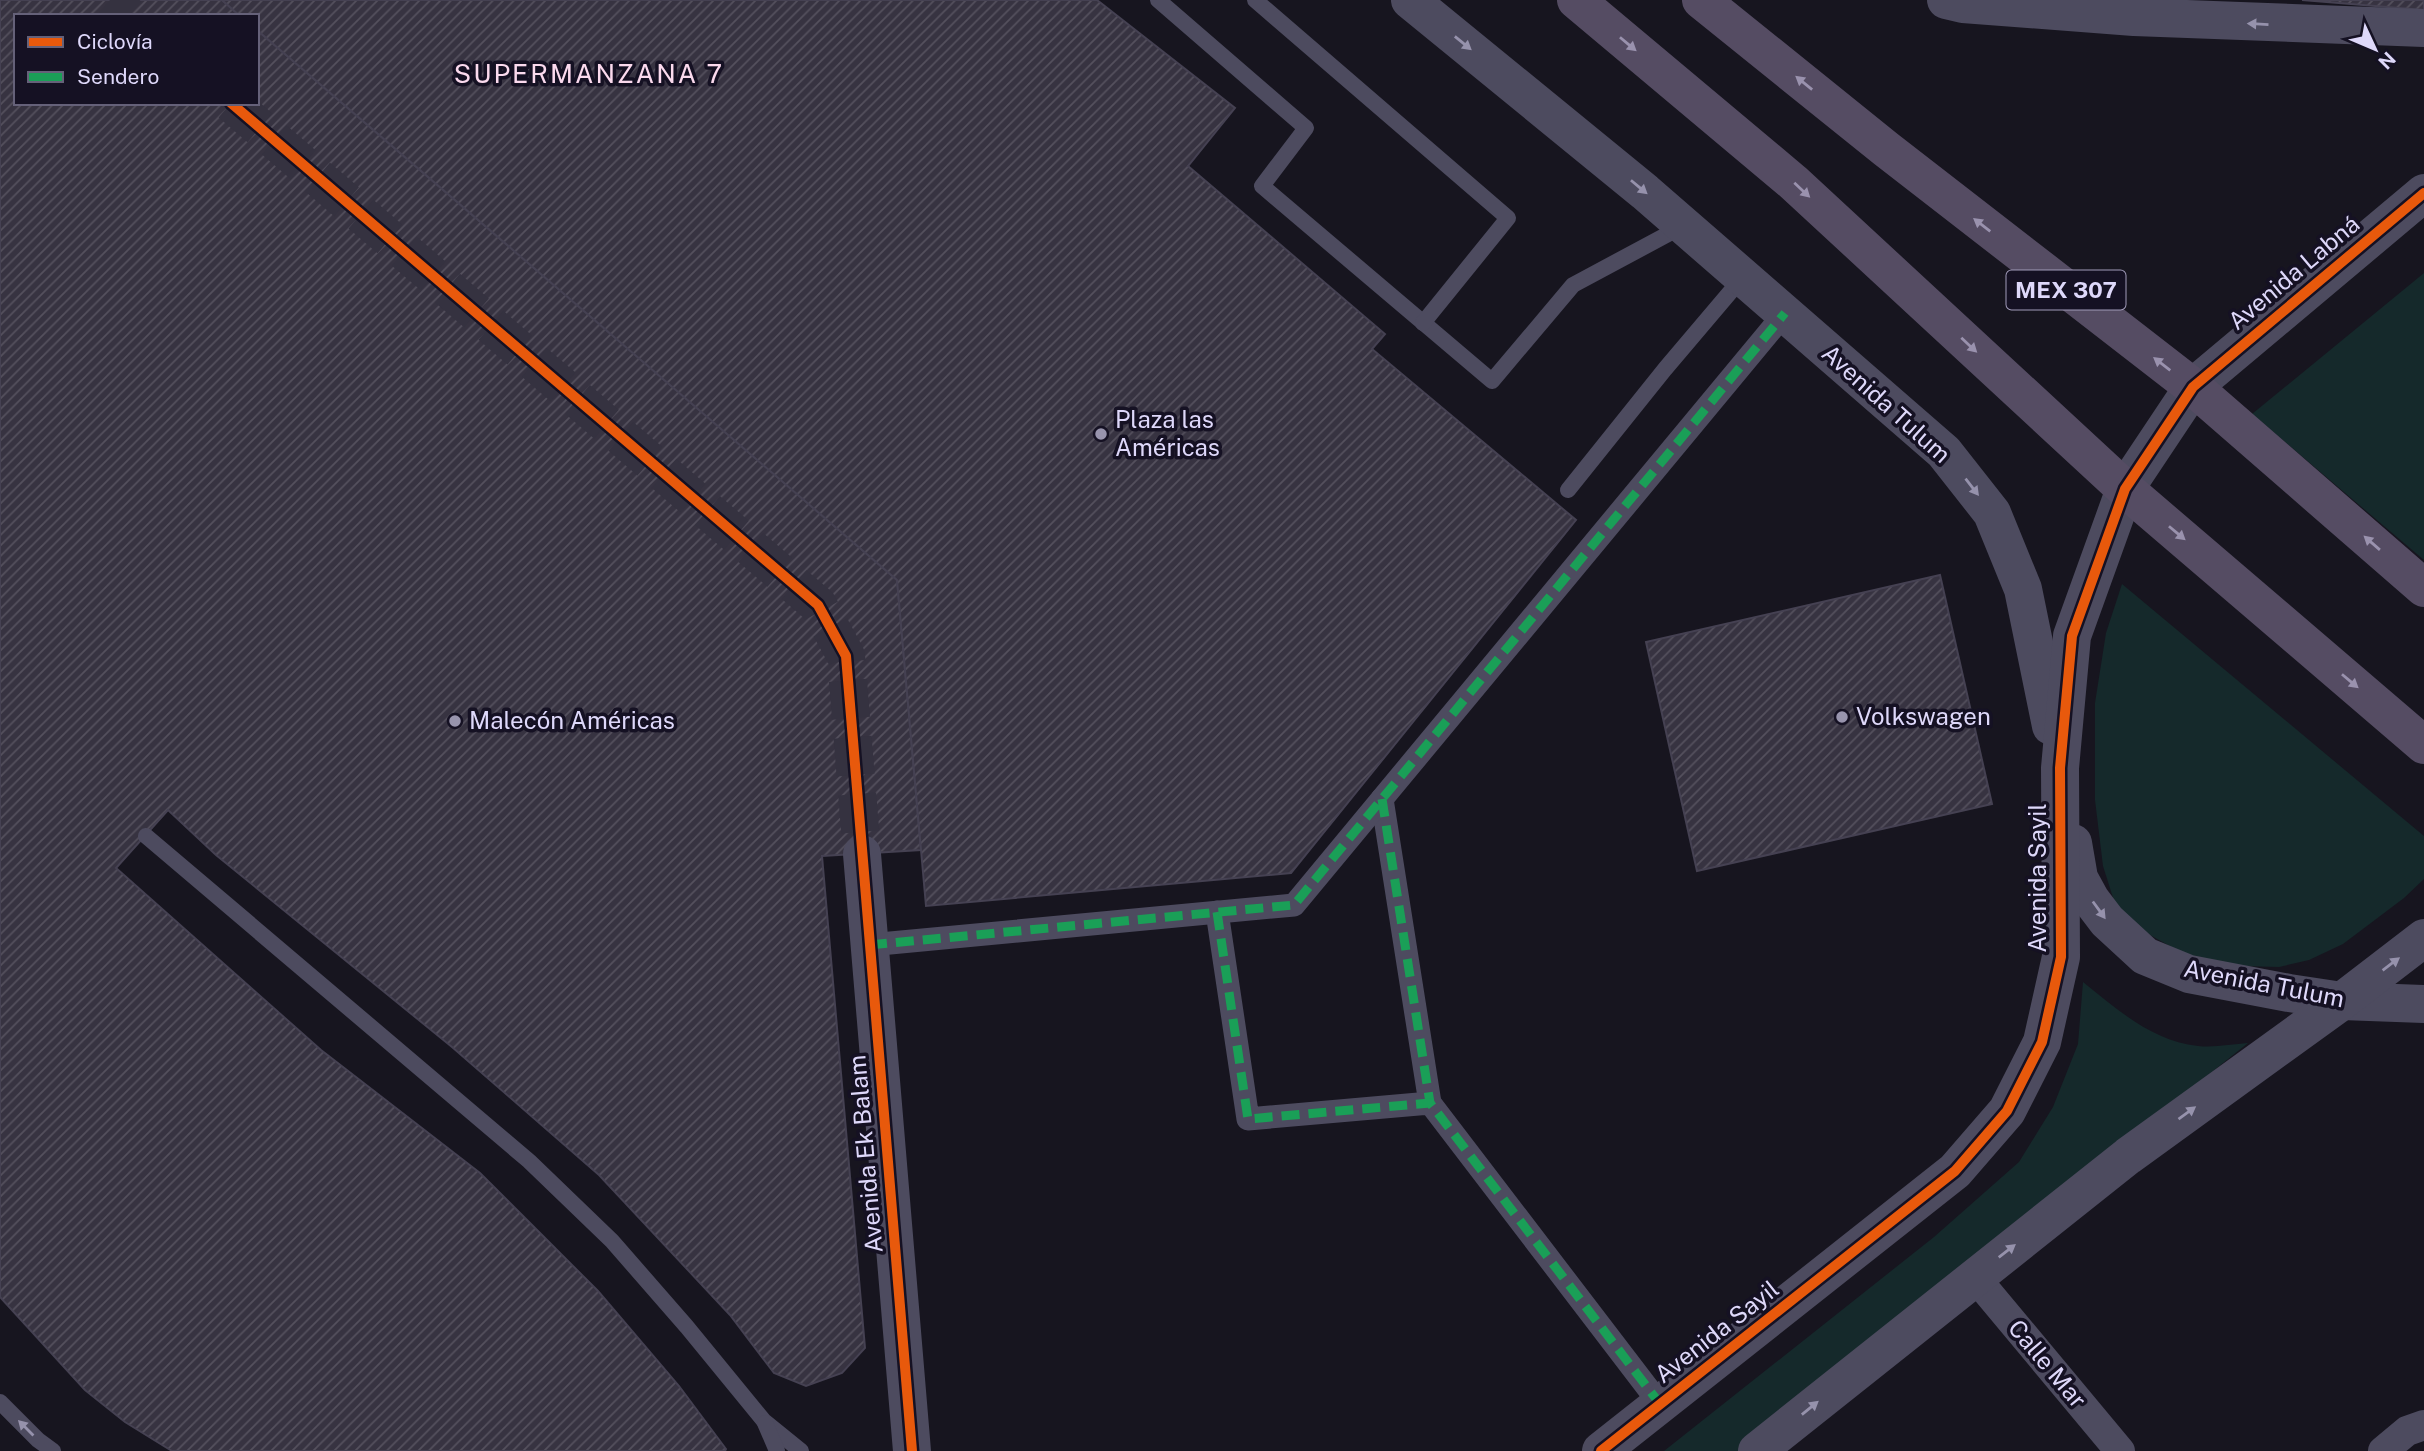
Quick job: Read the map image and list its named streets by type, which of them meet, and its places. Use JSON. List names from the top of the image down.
{
  "streets": {
    "main road": ["MEX 307"],
    "street": [
      "Avenida Labná",
      "Avenida Tulum",
      "Avenida Sayil",
      "Avenida Ek Balam",
      "Calle Mar"
    ]
  },
  "crossings": [
    ["Avenida Labná", "MEX 307"],
    ["Avenida Labná", "Avenida Sayil"],
    ["MEX 307", "Avenida Sayil"],
    ["Avenida Tulum", "Avenida Sayil"]
  ],
  "one_way": ["Avenida Tulum"],
  "districts": ["SUPERMANZANA 7"],
  "places": ["Plaza las Américas", "Volkswagen", "Malecón Américas"],
  "legend": ["Ciclovía", "Sendero"],
  "north": "bottom right"
}
